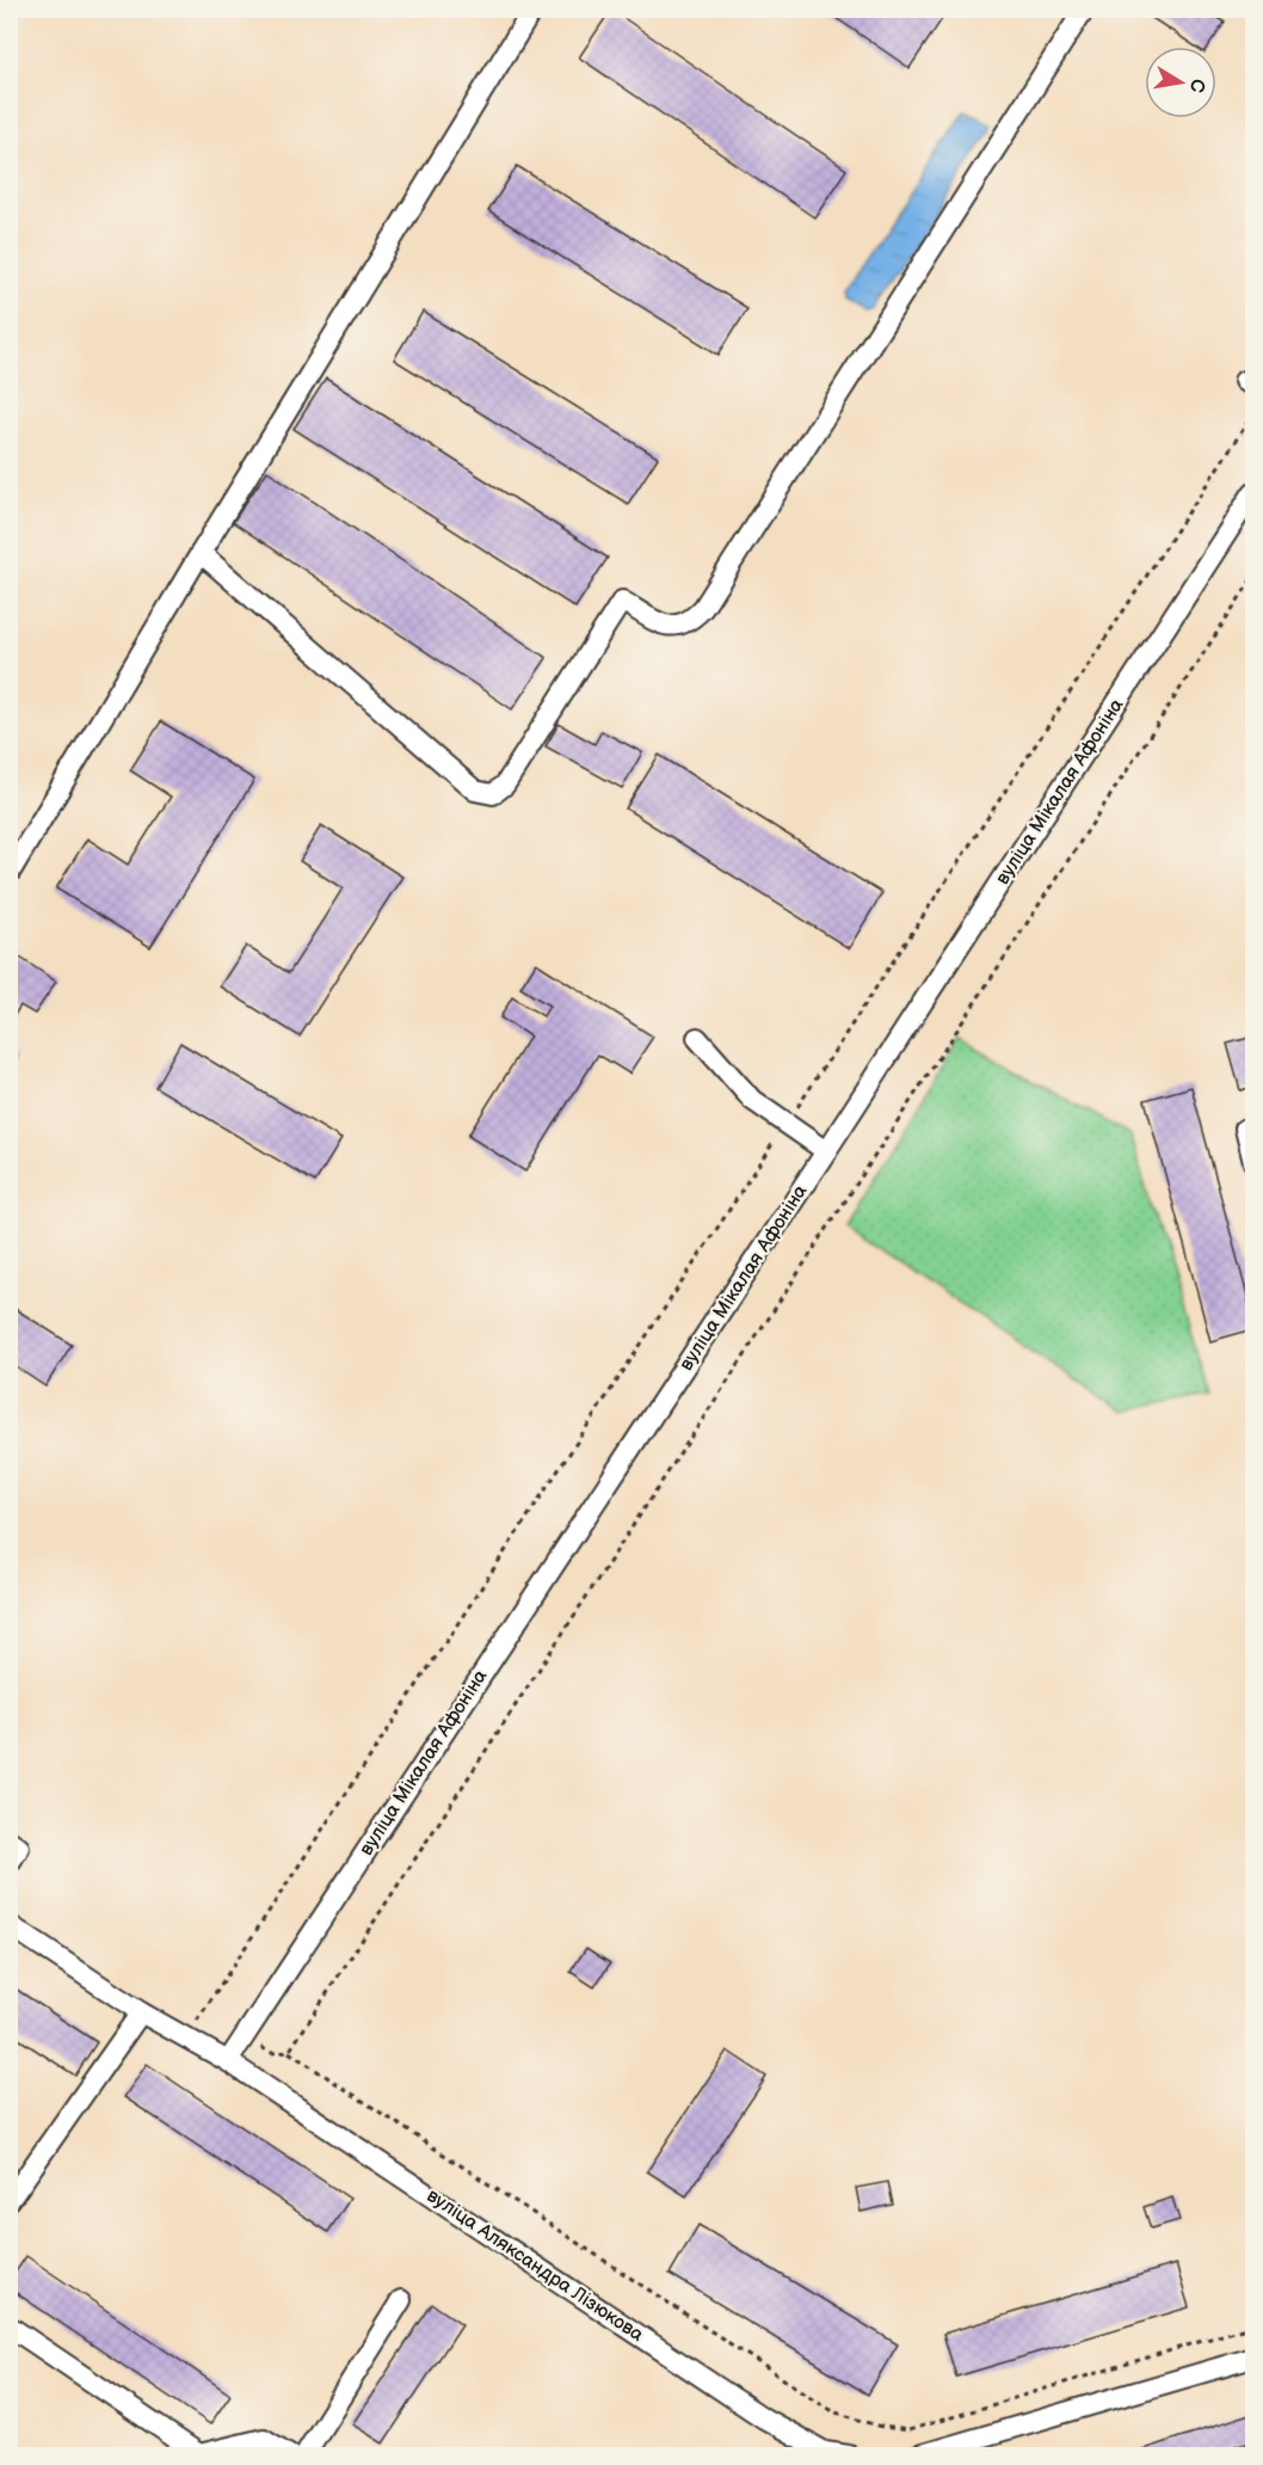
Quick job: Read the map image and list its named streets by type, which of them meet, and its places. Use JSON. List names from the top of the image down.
{
  "streets": {
    "street": ["вуліца Мікалая Афоніна", "вуліца Аляксандра Лізюкова"]
  },
  "crossings": [
    ["вуліца Мікалая Афоніна", "вуліца Аляксандра Лізюкова"]
  ],
  "north": "right"
}
